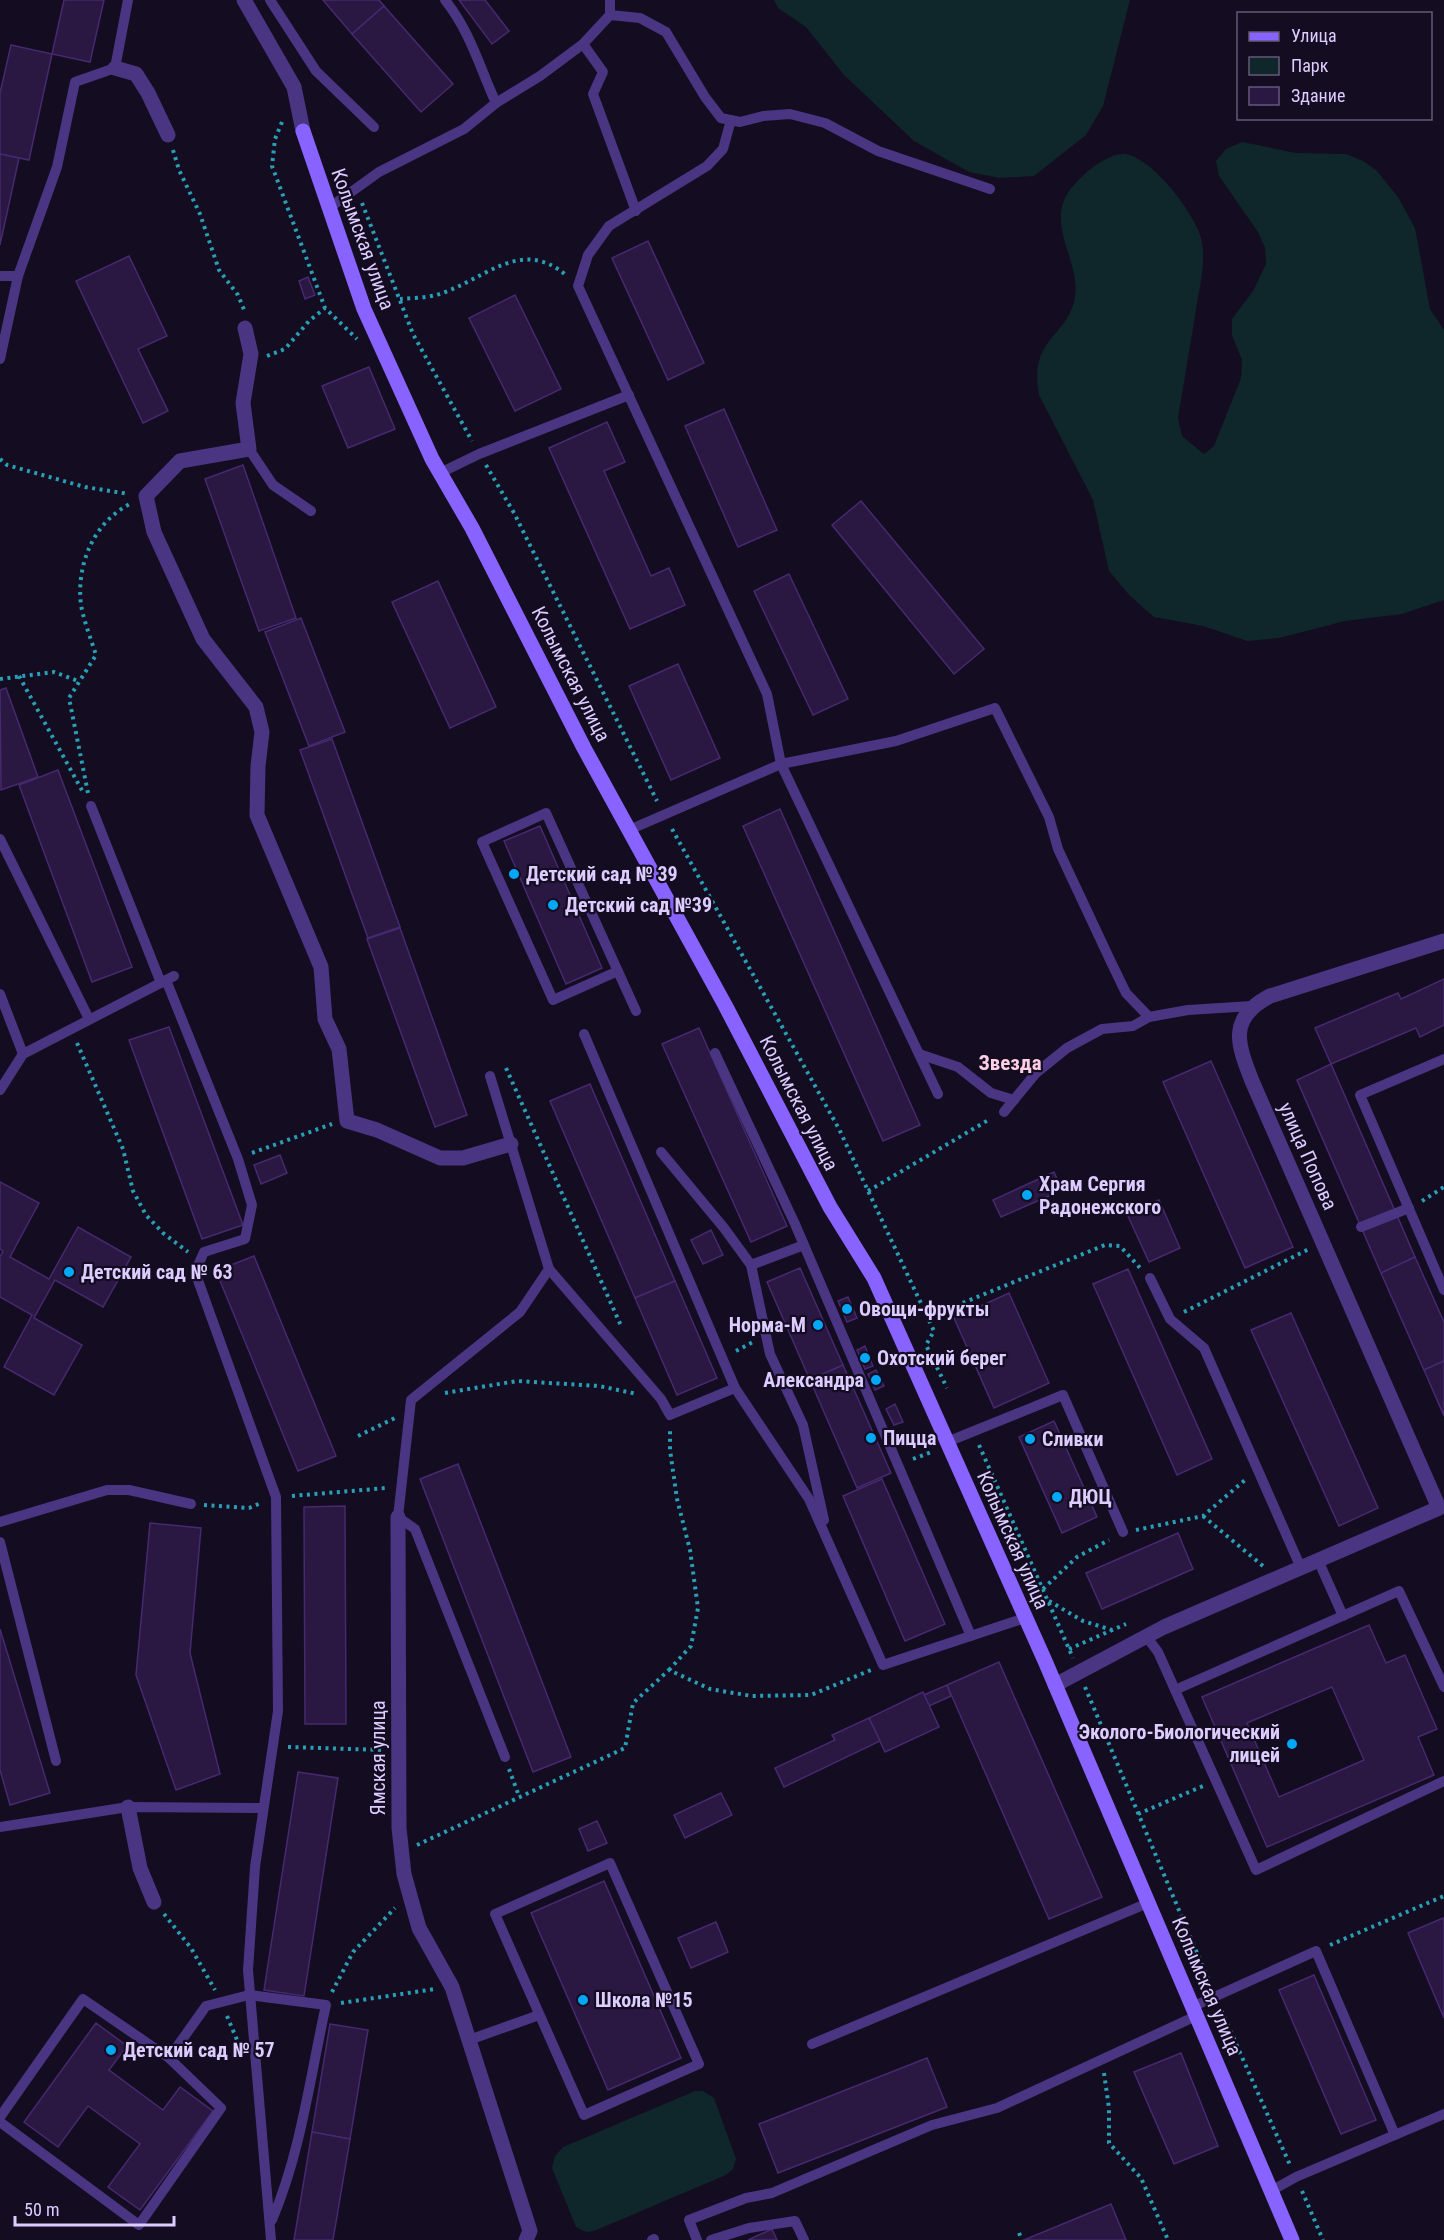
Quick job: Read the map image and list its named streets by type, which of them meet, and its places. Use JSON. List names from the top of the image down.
{
  "streets": {
    "street": ["Колымская улица", "улица Попова", "Ямская улица"]
  },
  "districts": ["Звезда"],
  "places": [
    "Детский сад № 39",
    "Детский сад №39",
    "Храм Сергия Радонежского",
    "Детский сад № 63",
    "Овощи-фрукты",
    "Норма-М",
    "Охотский берег",
    "Александра",
    "Пицца",
    "Сливки",
    "ДЮЦ",
    "Эколого-Биологический лицей",
    "Школа №15",
    "Детский сад № 57"
  ],
  "legend": ["Улица", "Парк", "Здание"],
  "scale_bar": "50 m"
}
